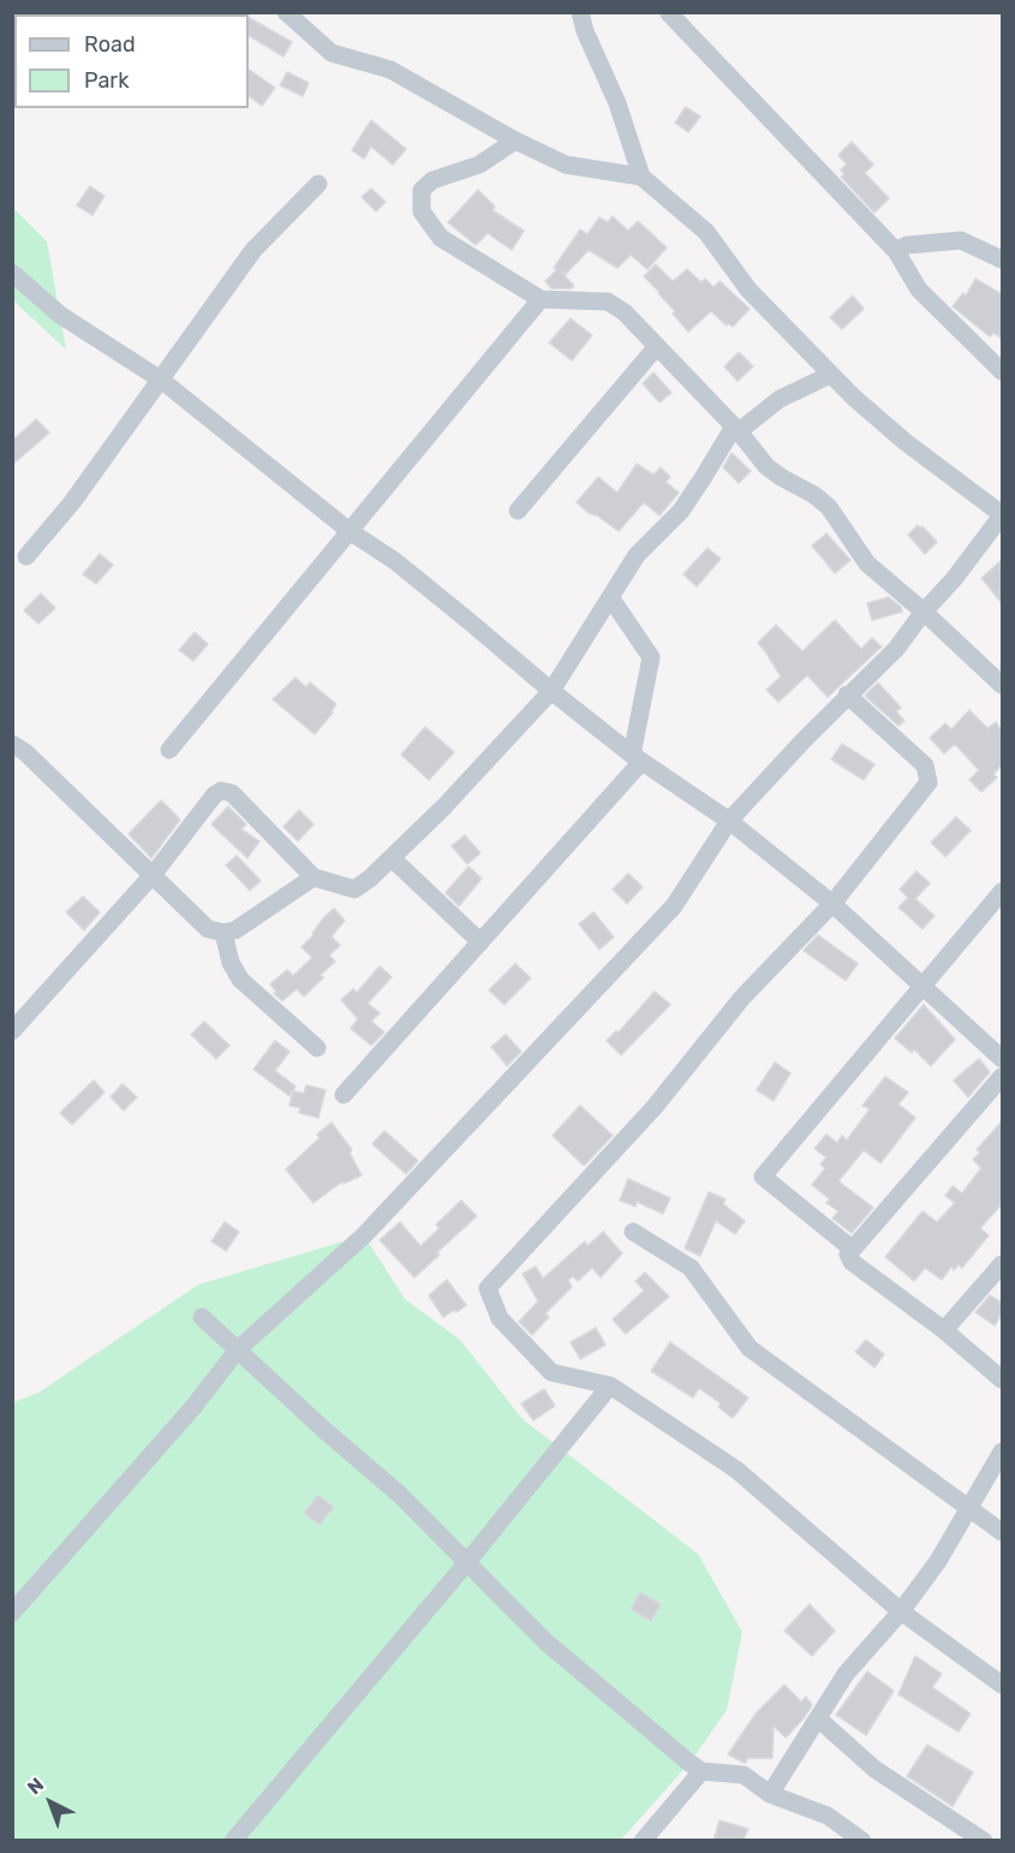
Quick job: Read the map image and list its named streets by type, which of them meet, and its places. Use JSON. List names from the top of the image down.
{
  "legend": ["Road", "Park"],
  "north": "top left"
}
